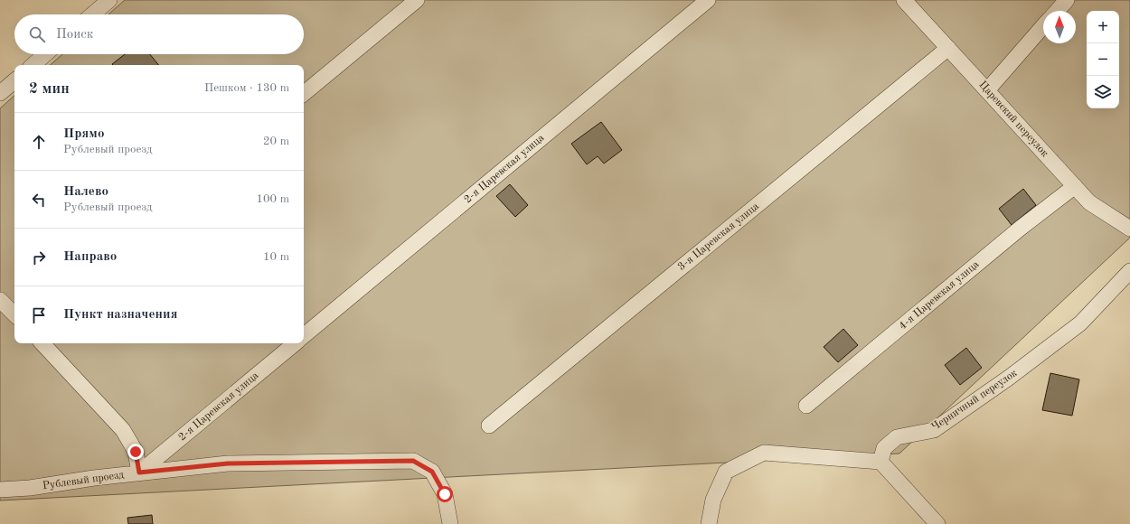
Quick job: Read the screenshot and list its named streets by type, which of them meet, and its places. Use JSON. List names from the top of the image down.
{
  "streets": {
    "street": [
      "Царевский переулок",
      "2-я Царевская улица",
      "3-я Царевская улица",
      "4-я Царевская улица",
      "Черничный переулок",
      "Рублевый проезд"
    ]
  },
  "crossings": [
    ["Царевский переулок", "3-я Царевская улица"],
    ["Царевский переулок", "4-я Царевская улица"],
    ["2-я Царевская улица", "Рублевый проезд"]
  ],
  "north": "top",
  "page": {
    "map_buttons": ["+", "−"],
    "search": "Поиск",
    "heading": ["2 мин", "Пешком · 130 m"],
    "list": [
      ["Прямо", "Рублевый проезд", "20 m"],
      ["Налево", "Рублевый проезд", "100 m"],
      ["Направо", "10 m"],
      "Пункт назначения"
    ]
  }
}
